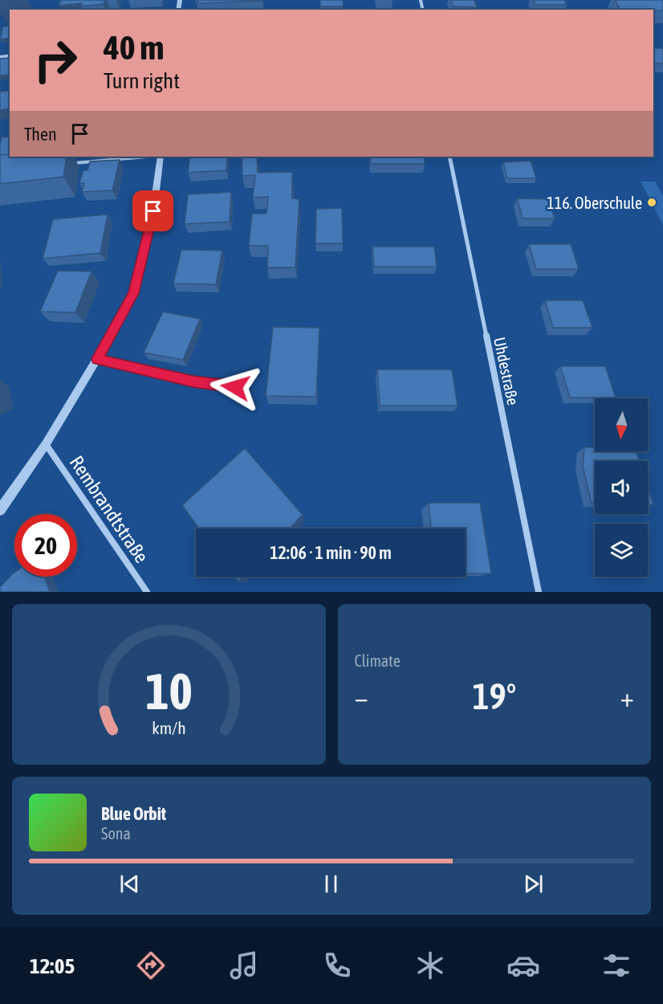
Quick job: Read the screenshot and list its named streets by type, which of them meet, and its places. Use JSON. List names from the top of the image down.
{
  "streets": {
    "street": ["Uhdestraße", "Rembrandtstraße"]
  },
  "places": ["116. Oberschule"],
  "north": "bottom",
  "page": {
    "turn": ["40 m", "Turn right"],
    "then": "Then",
    "limit": "20",
    "trip": "12:06 · 1 min · 90 m",
    "tile": "Climate",
    "heat": ["−", "19°", "+"],
    "song": ["Blue Orbit", "Sona"],
    "tabs": "12:05",
    "gauge": ["10", "km/h"]
  }
}
